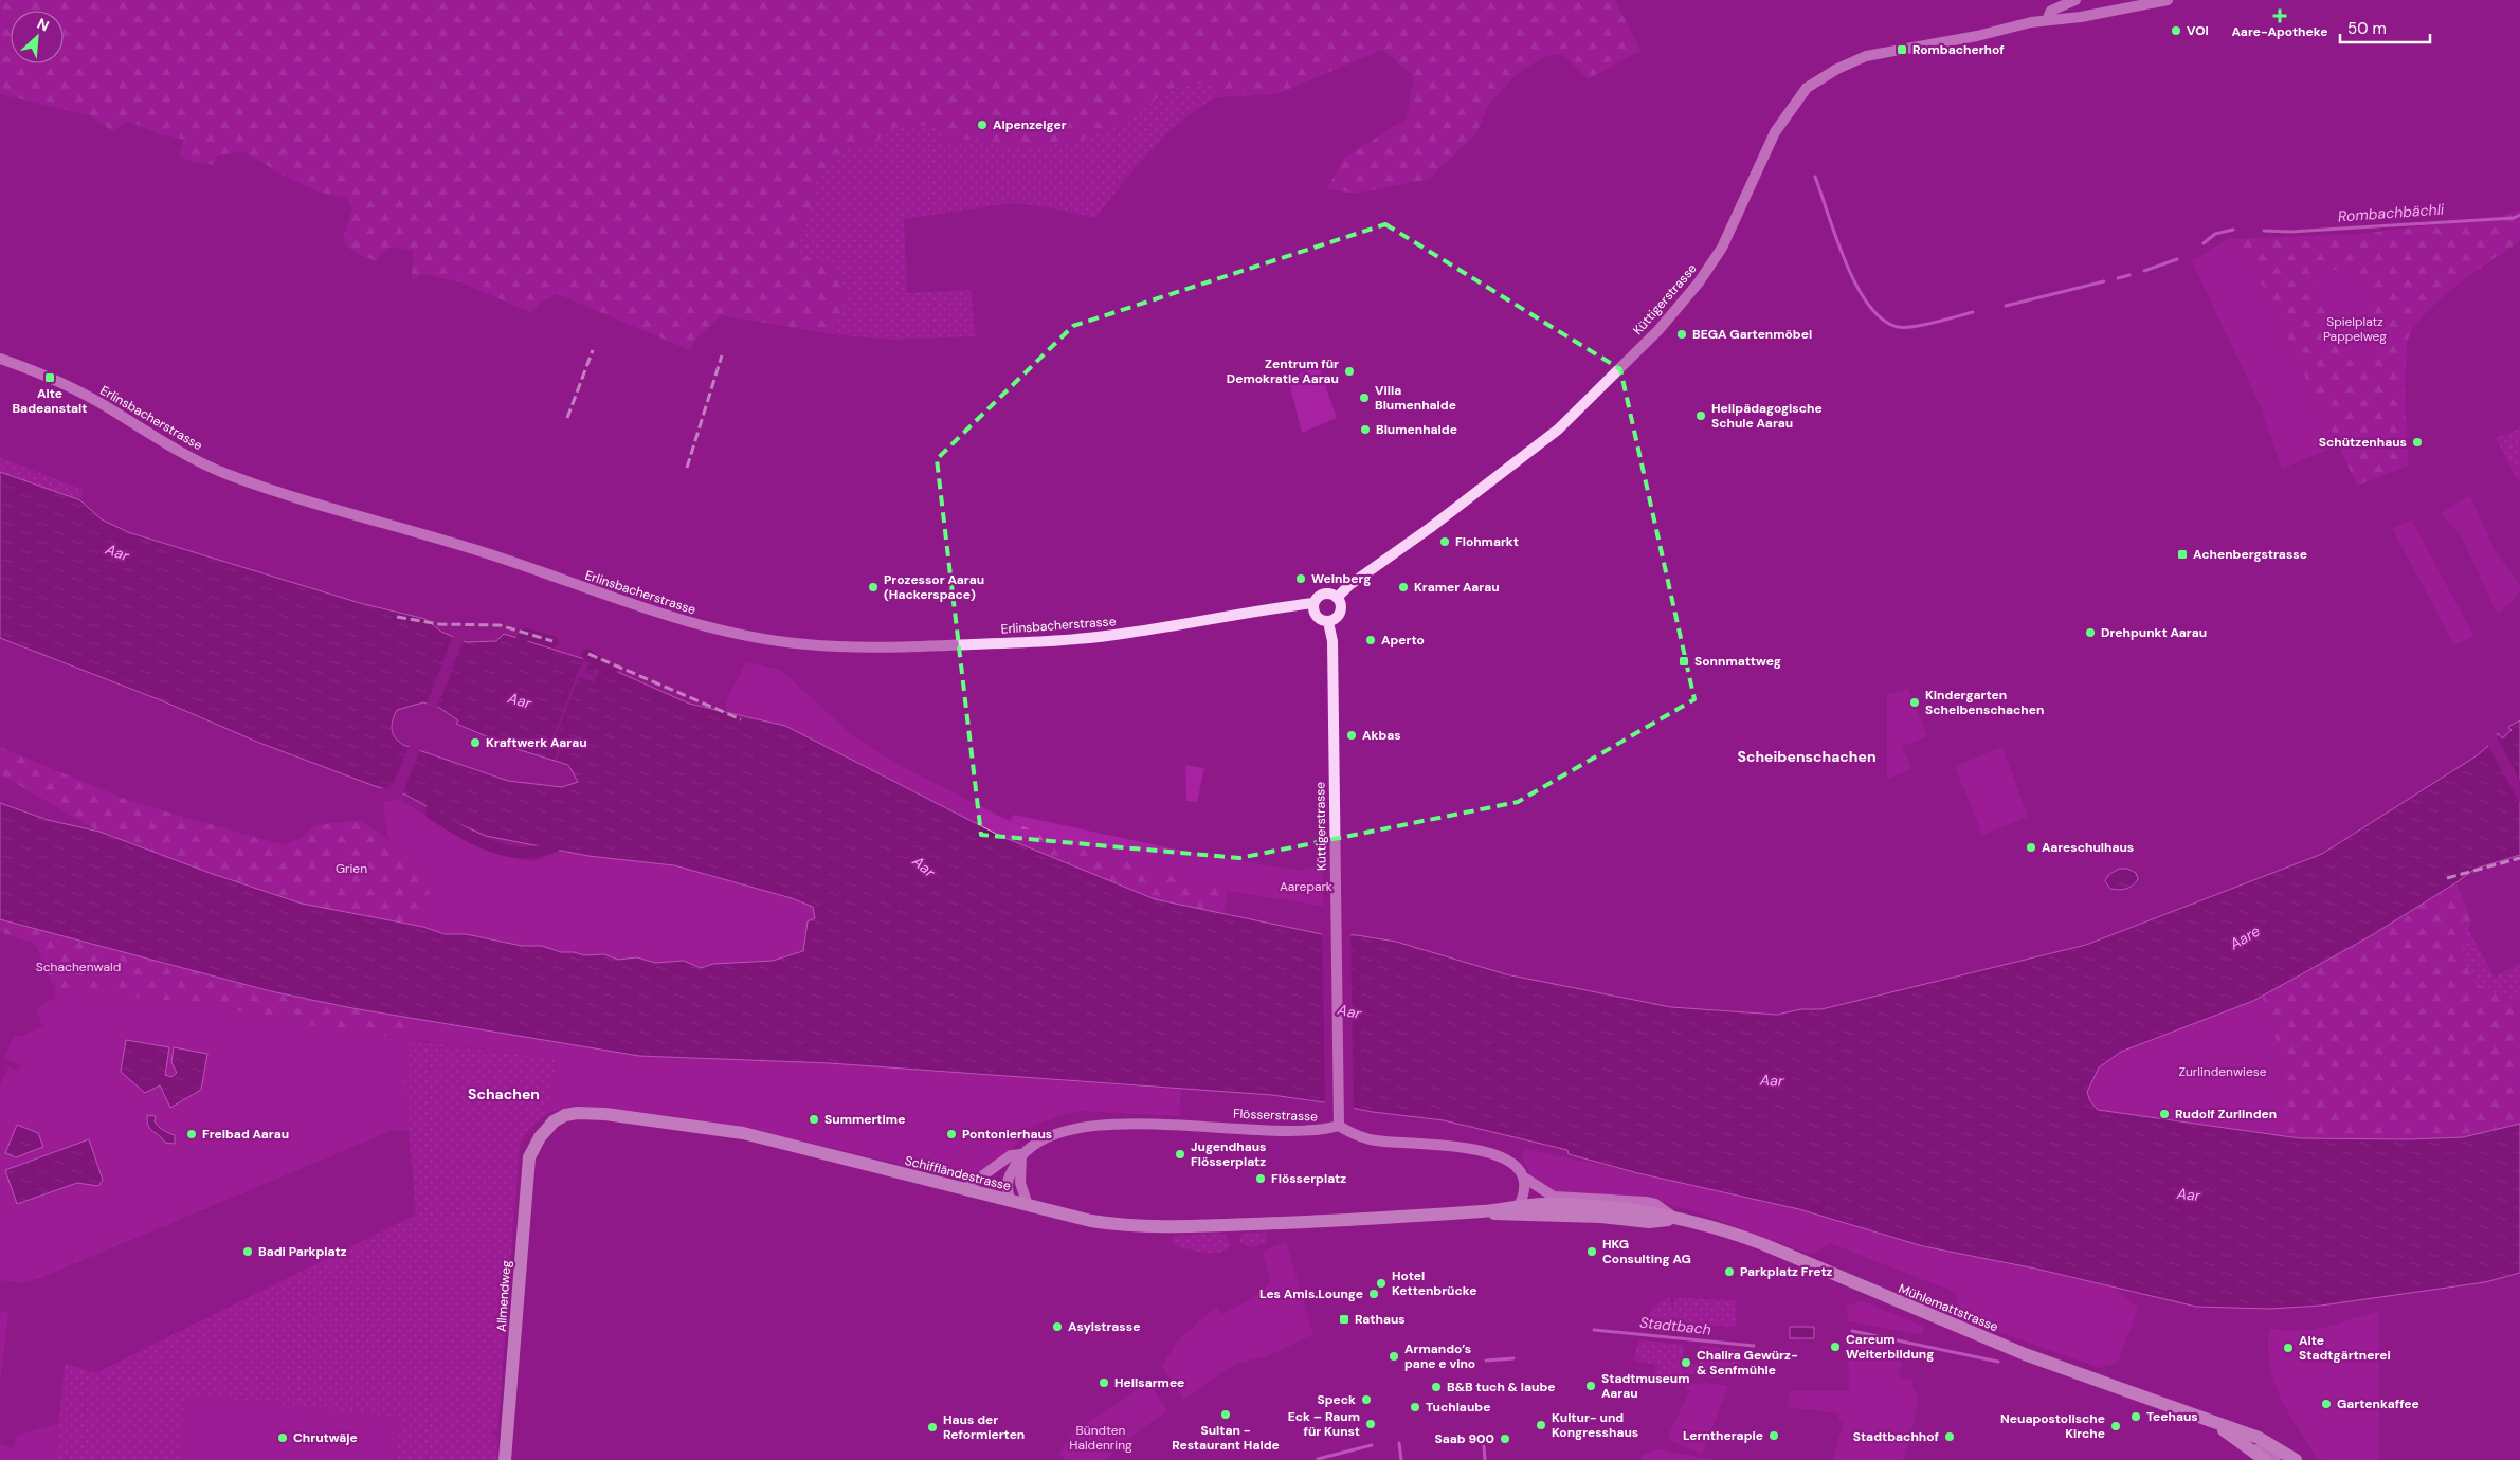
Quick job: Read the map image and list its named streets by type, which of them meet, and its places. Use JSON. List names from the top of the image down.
{
  "streets": {
    "main road": [
      "Küttigerstrasse",
      "Erlinsbacherstrasse",
      "Flösserstrasse",
      "Schiffländestrasse",
      "Allmendweg",
      "Mühlemattstrasse"
    ]
  },
  "crossings": [
    ["Küttigerstrasse", "Erlinsbacherstrasse"],
    ["Küttigerstrasse", "Flösserstrasse"],
    ["Flösserstrasse", "Schiffländestrasse"],
    ["Schiffländestrasse", "Allmendweg"],
    ["Schiffländestrasse", "Mühlemattstrasse"]
  ],
  "districts": ["Scheibenschachen", "Schachen"],
  "water": [
    "Rombachbächli",
    "Aar",
    "Aare",
    "Stadtbach"
  ],
  "parks": [
    "Spielplatz Pappelweg",
    "Grien",
    "Aarepark",
    "Schachenwald",
    "Zurlindenwiese",
    "Bündten Haldenring"
  ],
  "places": {
    "health": ["Aare-Apotheke"],
    "other": [
      "VOI",
      "Alpenzeiger",
      "BEGA Gartenmöbel",
      "Zentrum für Demokratie Aarau",
      "Villa Blumenhalde",
      "Heilpädagogische Schule Aarau",
      "Blumenhalde",
      "Schützenhaus",
      "Flohmarkt",
      "Weinberg",
      "Prozessor Aarau (Hackerspace)",
      "Kramer Aarau",
      "Drehpunkt Aarau",
      "Aperto",
      "Kindergarten Scheibenschachen",
      "Akbas",
      "Kraftwerk Aarau",
      "Aareschulhaus",
      "Rudolf Zurlinden",
      "Summertime",
      "Freibad Aarau",
      "Pontonierhaus",
      "Jugendhaus Flösserplatz",
      "Flösserplatz",
      "Badi Parkplatz",
      "HKG Consulting AG",
      "Parkplatz Fretz",
      "Hotel Kettenbrücke",
      "Les Amis.Lounge",
      "Asylstrasse",
      "Careum Weiterbildung",
      "Alte Stadtgärtnerei",
      "Armando’s pane e vino",
      "Chalira Gewürz- & Senfmühle",
      "Heilsarmee",
      "Stadtmuseum Aarau",
      "B&B tuch & laube",
      "Speck",
      "Gartenkaffee",
      "Tuchlaube",
      "Sultan - Restaurant Halde",
      "Teehaus",
      "Eck – Raum für Kunst",
      "Kultur- und Kongresshaus",
      "Neuapostolische Kirche",
      "Haus der Reformierten",
      "Lerntherapie",
      "Stadtbachhof",
      "Chrutwäje",
      "Saab 900"
    ],
    "transit": [
      "Rombacherhof",
      "Alte Badeanstalt",
      "Achenbergstrasse",
      "Sonnmattweg",
      "Rathaus"
    ]
  },
  "scale_bar": "50 m",
  "north": "top right"
}
